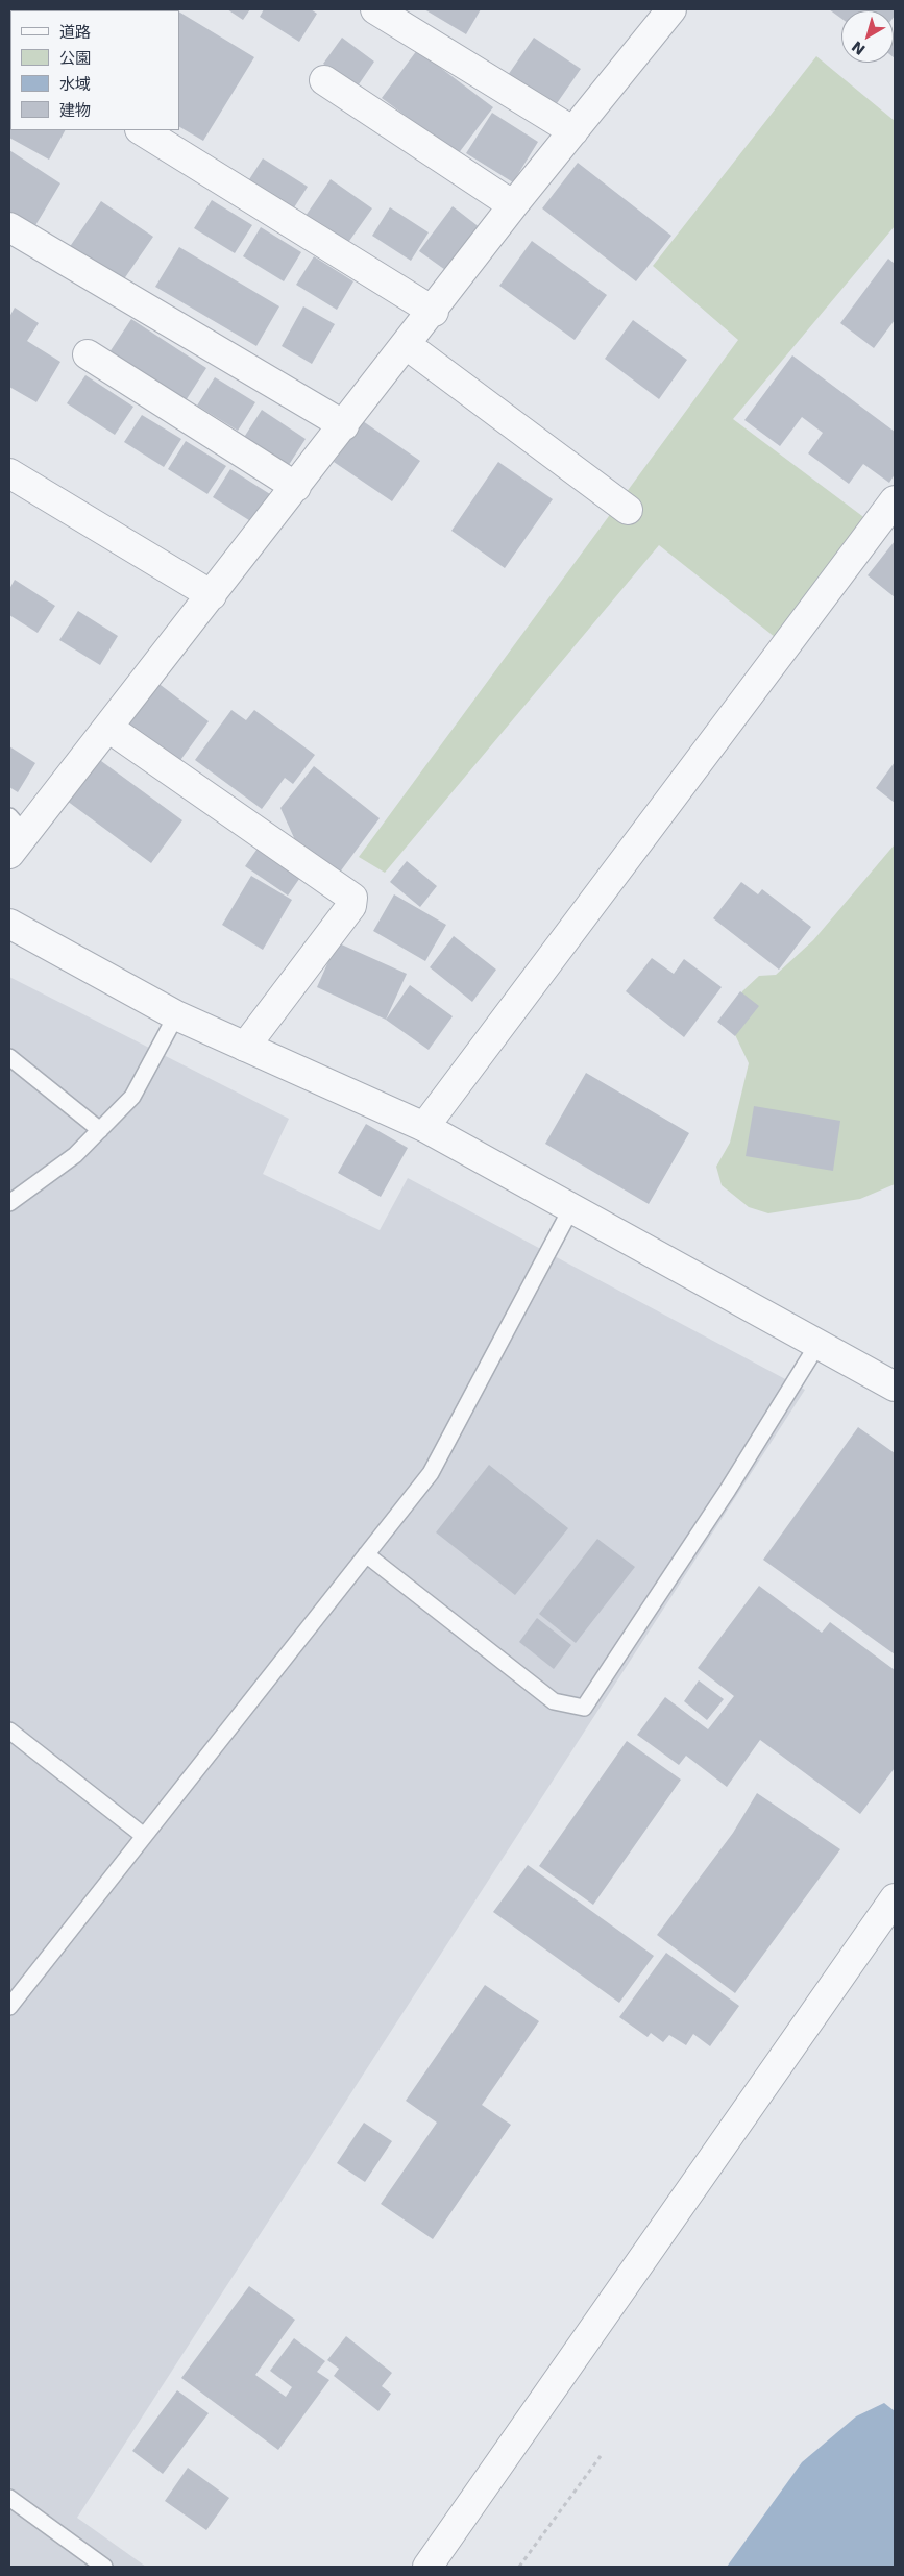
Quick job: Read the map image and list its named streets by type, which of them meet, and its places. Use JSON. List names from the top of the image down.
{
  "legend": [
    "道路",
    "公園",
    "水域",
    "建物"
  ],
  "north": "bottom left"
}
